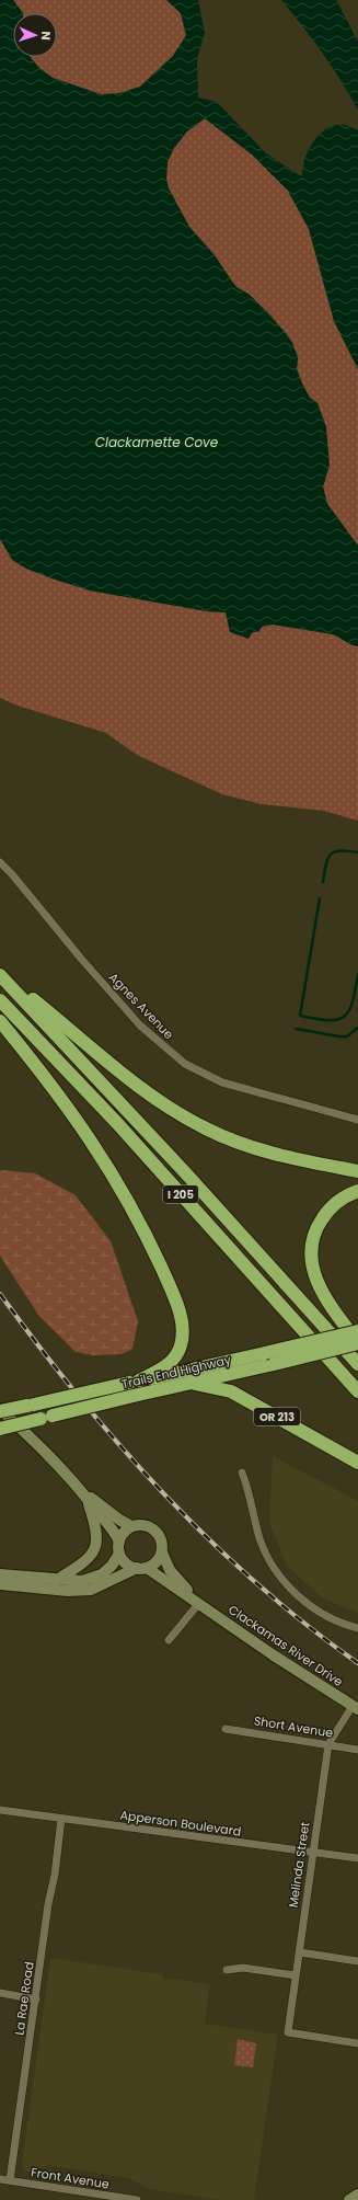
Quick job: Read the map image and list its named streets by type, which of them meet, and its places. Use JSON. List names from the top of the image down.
{
  "streets": {
    "highway": ["I 205", "Trails End Highway", "OR 213"],
    "main road": ["Clackamas River Drive"],
    "street": [
      "Agnes Avenue",
      "Short Avenue",
      "Apperson Boulevard",
      "Melinda Street",
      "La Rae Road",
      "Front Avenue"
    ]
  },
  "crossings": [
    ["Trails End Highway", "OR 213"],
    ["Clackamas River Drive", "Melinda Street"],
    ["Short Avenue", "Melinda Street"],
    ["Apperson Boulevard", "Melinda Street"],
    ["Apperson Boulevard", "La Rae Road"],
    ["La Rae Road", "Front Avenue"]
  ],
  "water": ["Clackamette Cove"],
  "north": "right"
}
